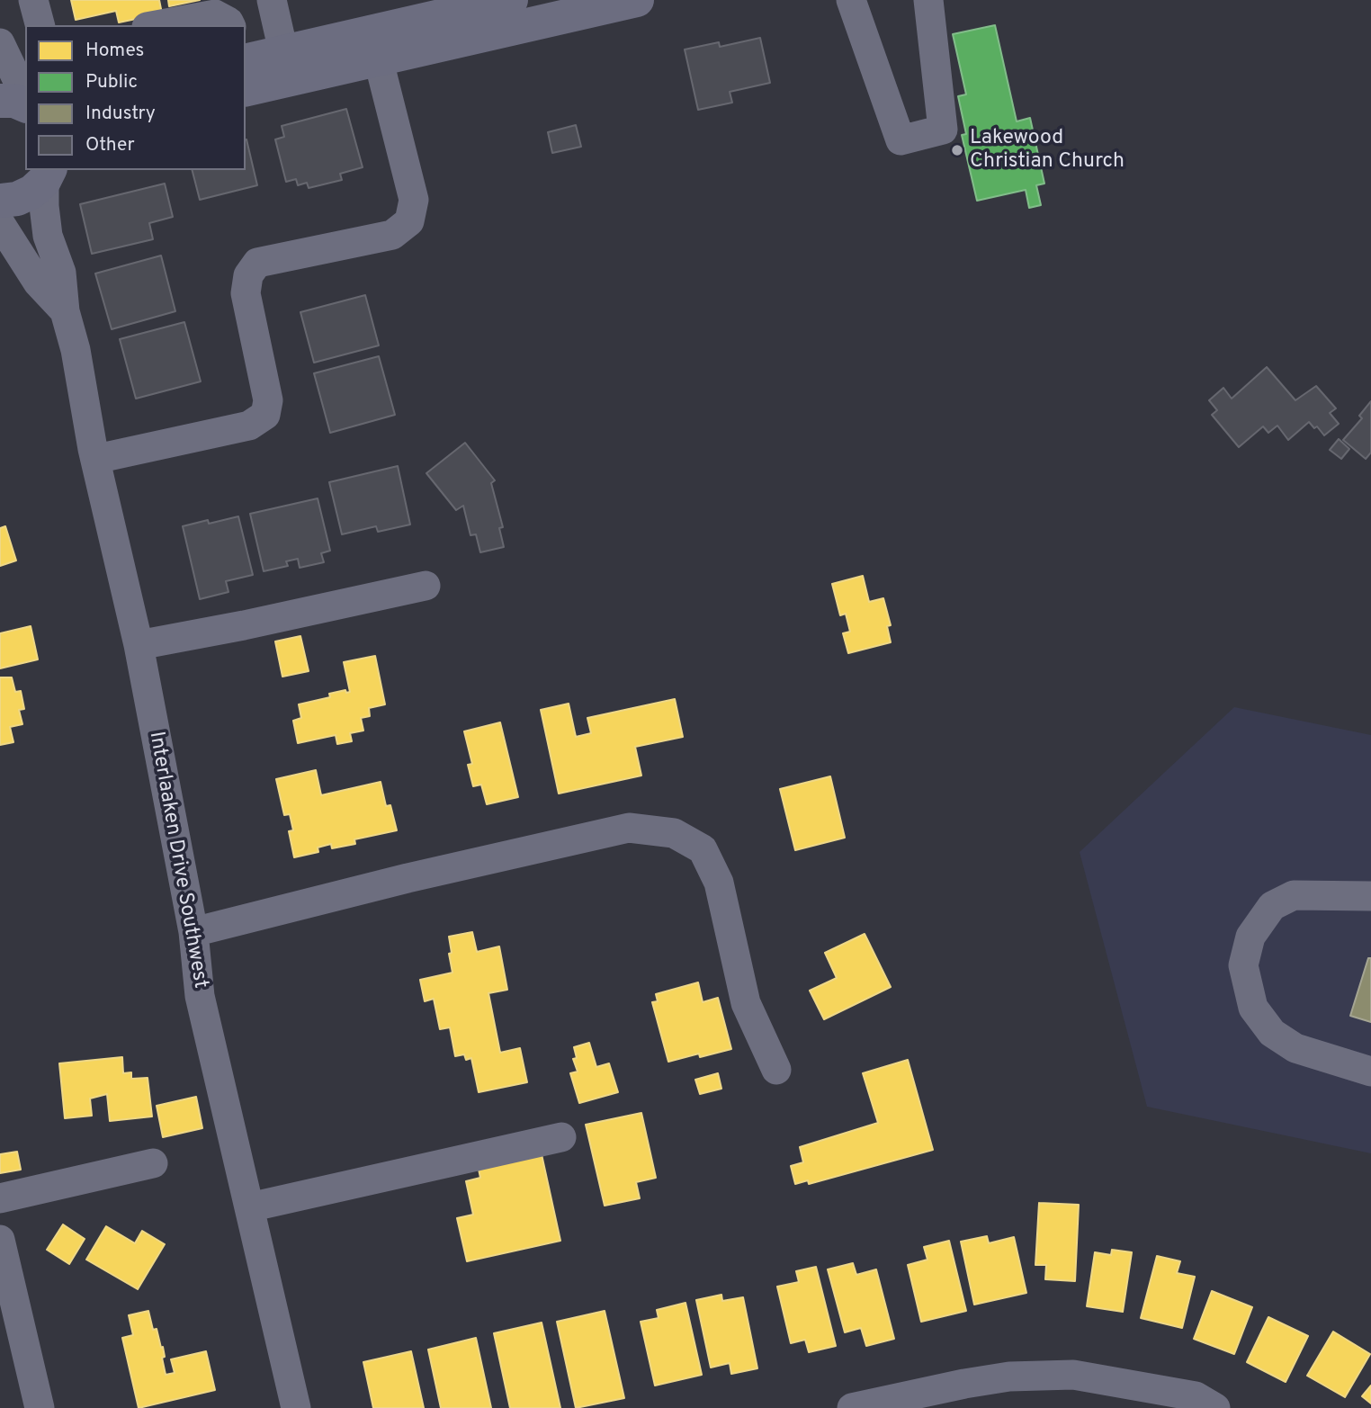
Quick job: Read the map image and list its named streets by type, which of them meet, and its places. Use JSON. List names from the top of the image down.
{
  "streets": {
    "street": ["Interlaaken Drive Southwest"]
  },
  "places": ["Lakewood Christian Church"],
  "legend": [
    "Homes",
    "Public",
    "Industry",
    "Other"
  ]
}
